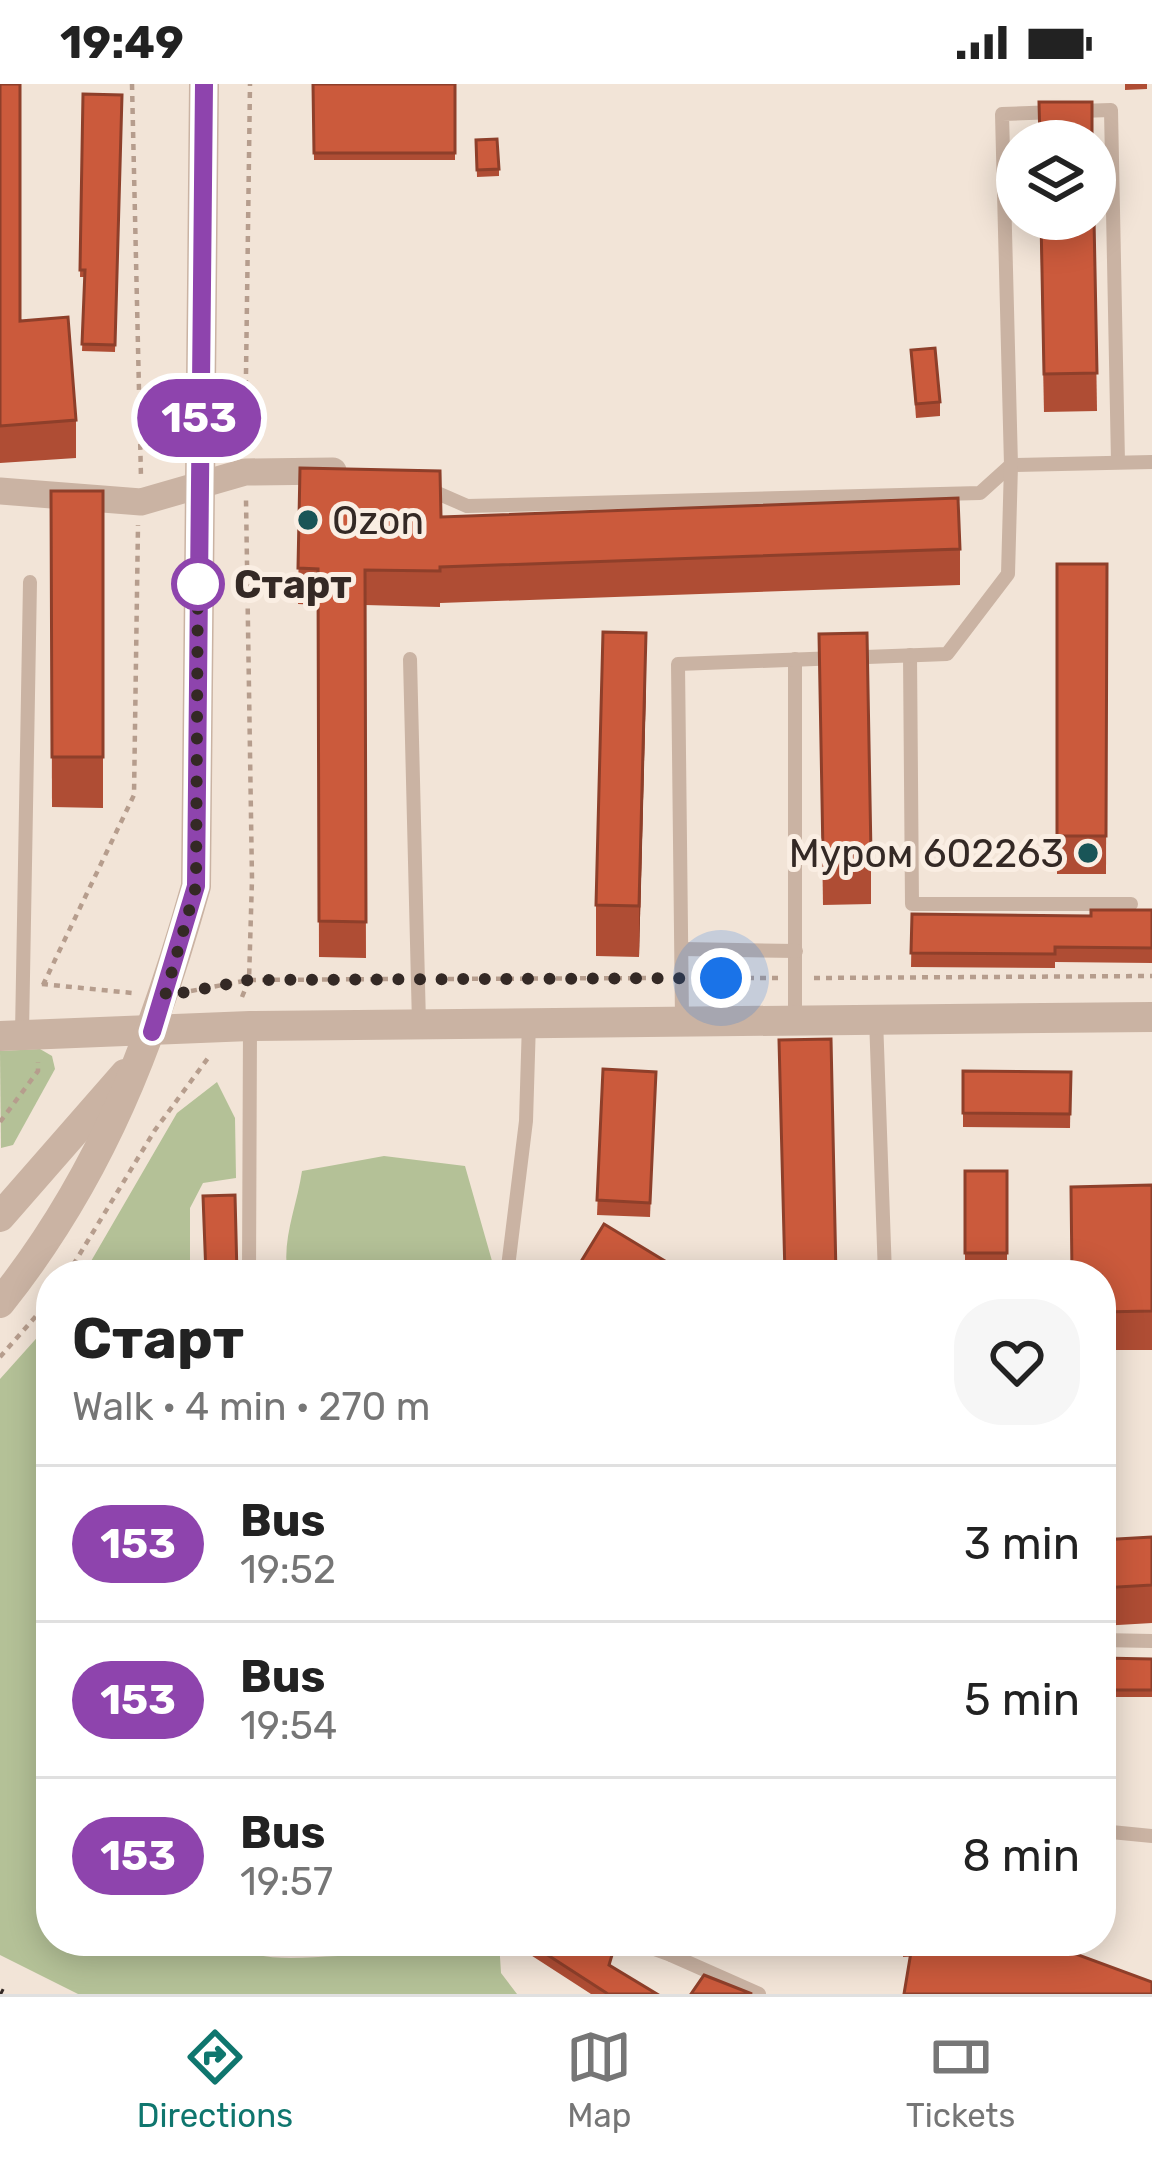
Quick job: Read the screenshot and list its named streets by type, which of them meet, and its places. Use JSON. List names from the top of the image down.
{
  "places": ["Ozon", "Старт", "Муром 602263"],
  "lines": ["bus line 153"],
  "page": {
    "status": "19:49",
    "on_map": "153",
    "heading": ["Старт", "Walk · 4 min · 270 m"],
    "list": [
      {
        "mark": "153",
        "name": "Bus",
        "note": "19:52",
        "value": "3 min"
      },
      {
        "mark": "153",
        "name": "Bus",
        "note": "19:54",
        "value": "5 min"
      },
      {
        "mark": "153",
        "name": "Bus",
        "note": "19:57",
        "value": "8 min"
      }
    ],
    "tabs": ["Directions", "Map", "Tickets"]
  }
}
